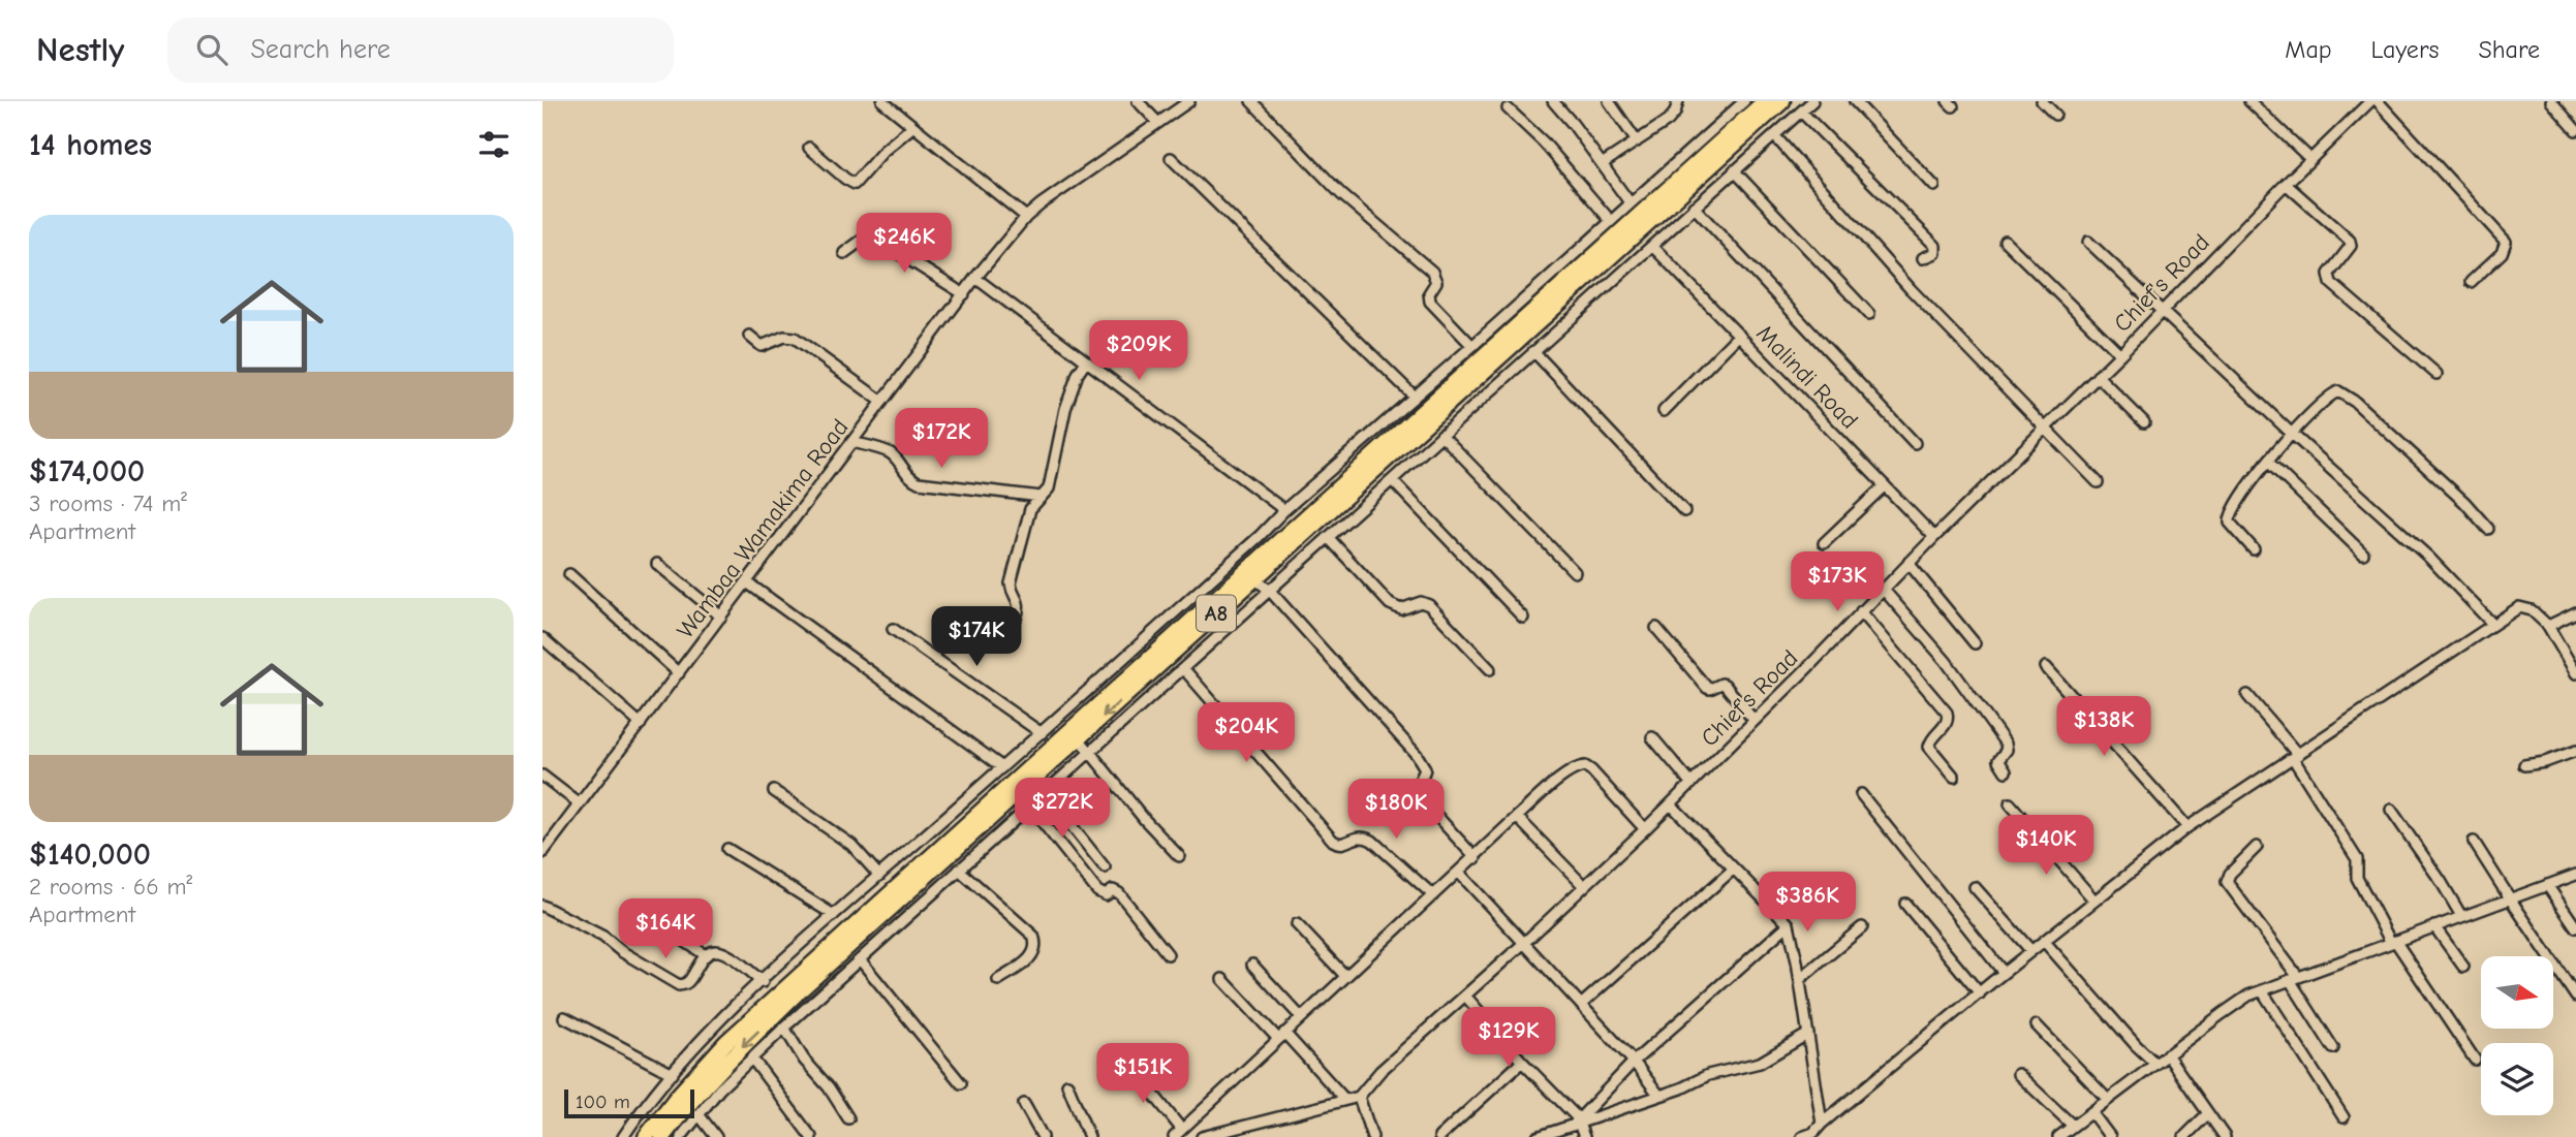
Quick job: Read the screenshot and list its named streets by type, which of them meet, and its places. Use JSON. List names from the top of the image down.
{
  "streets": {
    "highway": ["A8"],
    "street": ["Chief's Road", "Malindi Road", "Wambaa Wamakima Road"]
  },
  "crossings": [
    ["Chief's Road", "Malindi Road"]
  ],
  "scale_bar": "100 m",
  "north": "right",
  "page": {
    "header": "Nestly",
    "search": "Search here",
    "nav": ["Map", "Layers", "Share"],
    "heading": "14 homes",
    "list": [
      {
        "name": "$174,000",
        "note": "3 rooms · 74 m² · Apartment"
      },
      {
        "name": "$140,000",
        "note": "2 rooms · 66 m² · Apartment"
      }
    ],
    "price": [
      "$246K",
      "$209K",
      "$172K",
      "$173K",
      "$174K",
      "$138K",
      "$204K",
      "$272K",
      "$180K",
      "$140K",
      "$386K",
      "$164K",
      "$129K",
      "$151K"
    ],
    "scale": "100 m"
  }
}
